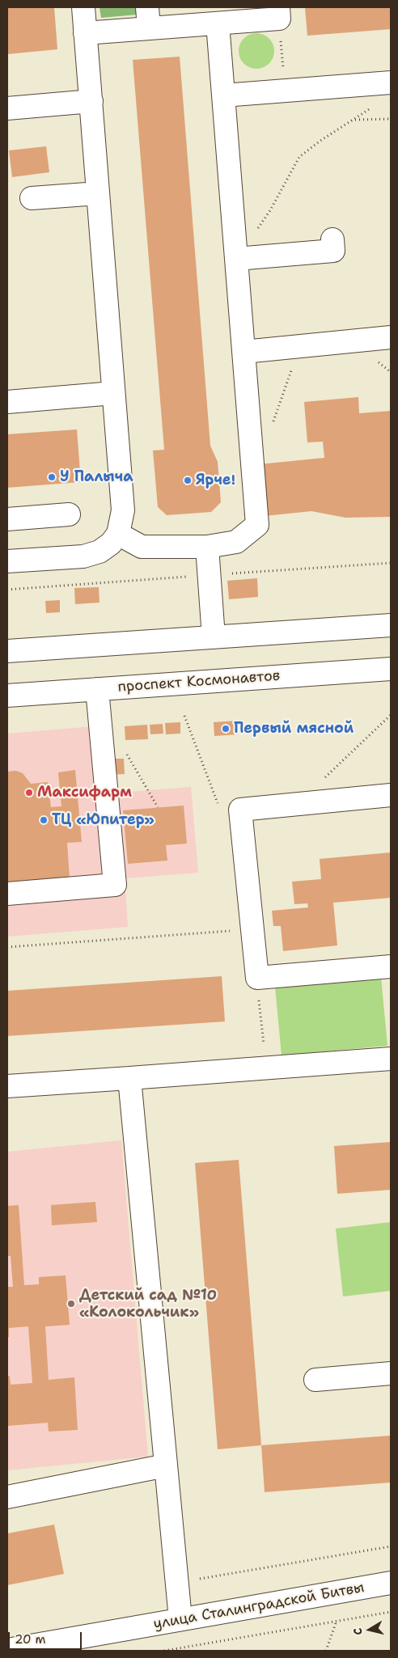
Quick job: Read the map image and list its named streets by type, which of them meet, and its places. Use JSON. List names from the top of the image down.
{
  "streets": {
    "street": ["проспект Космонавтов", "улица Сталинградской Битвы"]
  },
  "places": [
    "У Палыча",
    "Ярче!",
    "Первый мясной",
    "Максифарм",
    "ТЦ «Юпитер»",
    "Детский сад №10 «Колокольчик»"
  ],
  "scale_bar": "20 m",
  "north": "left"
}
